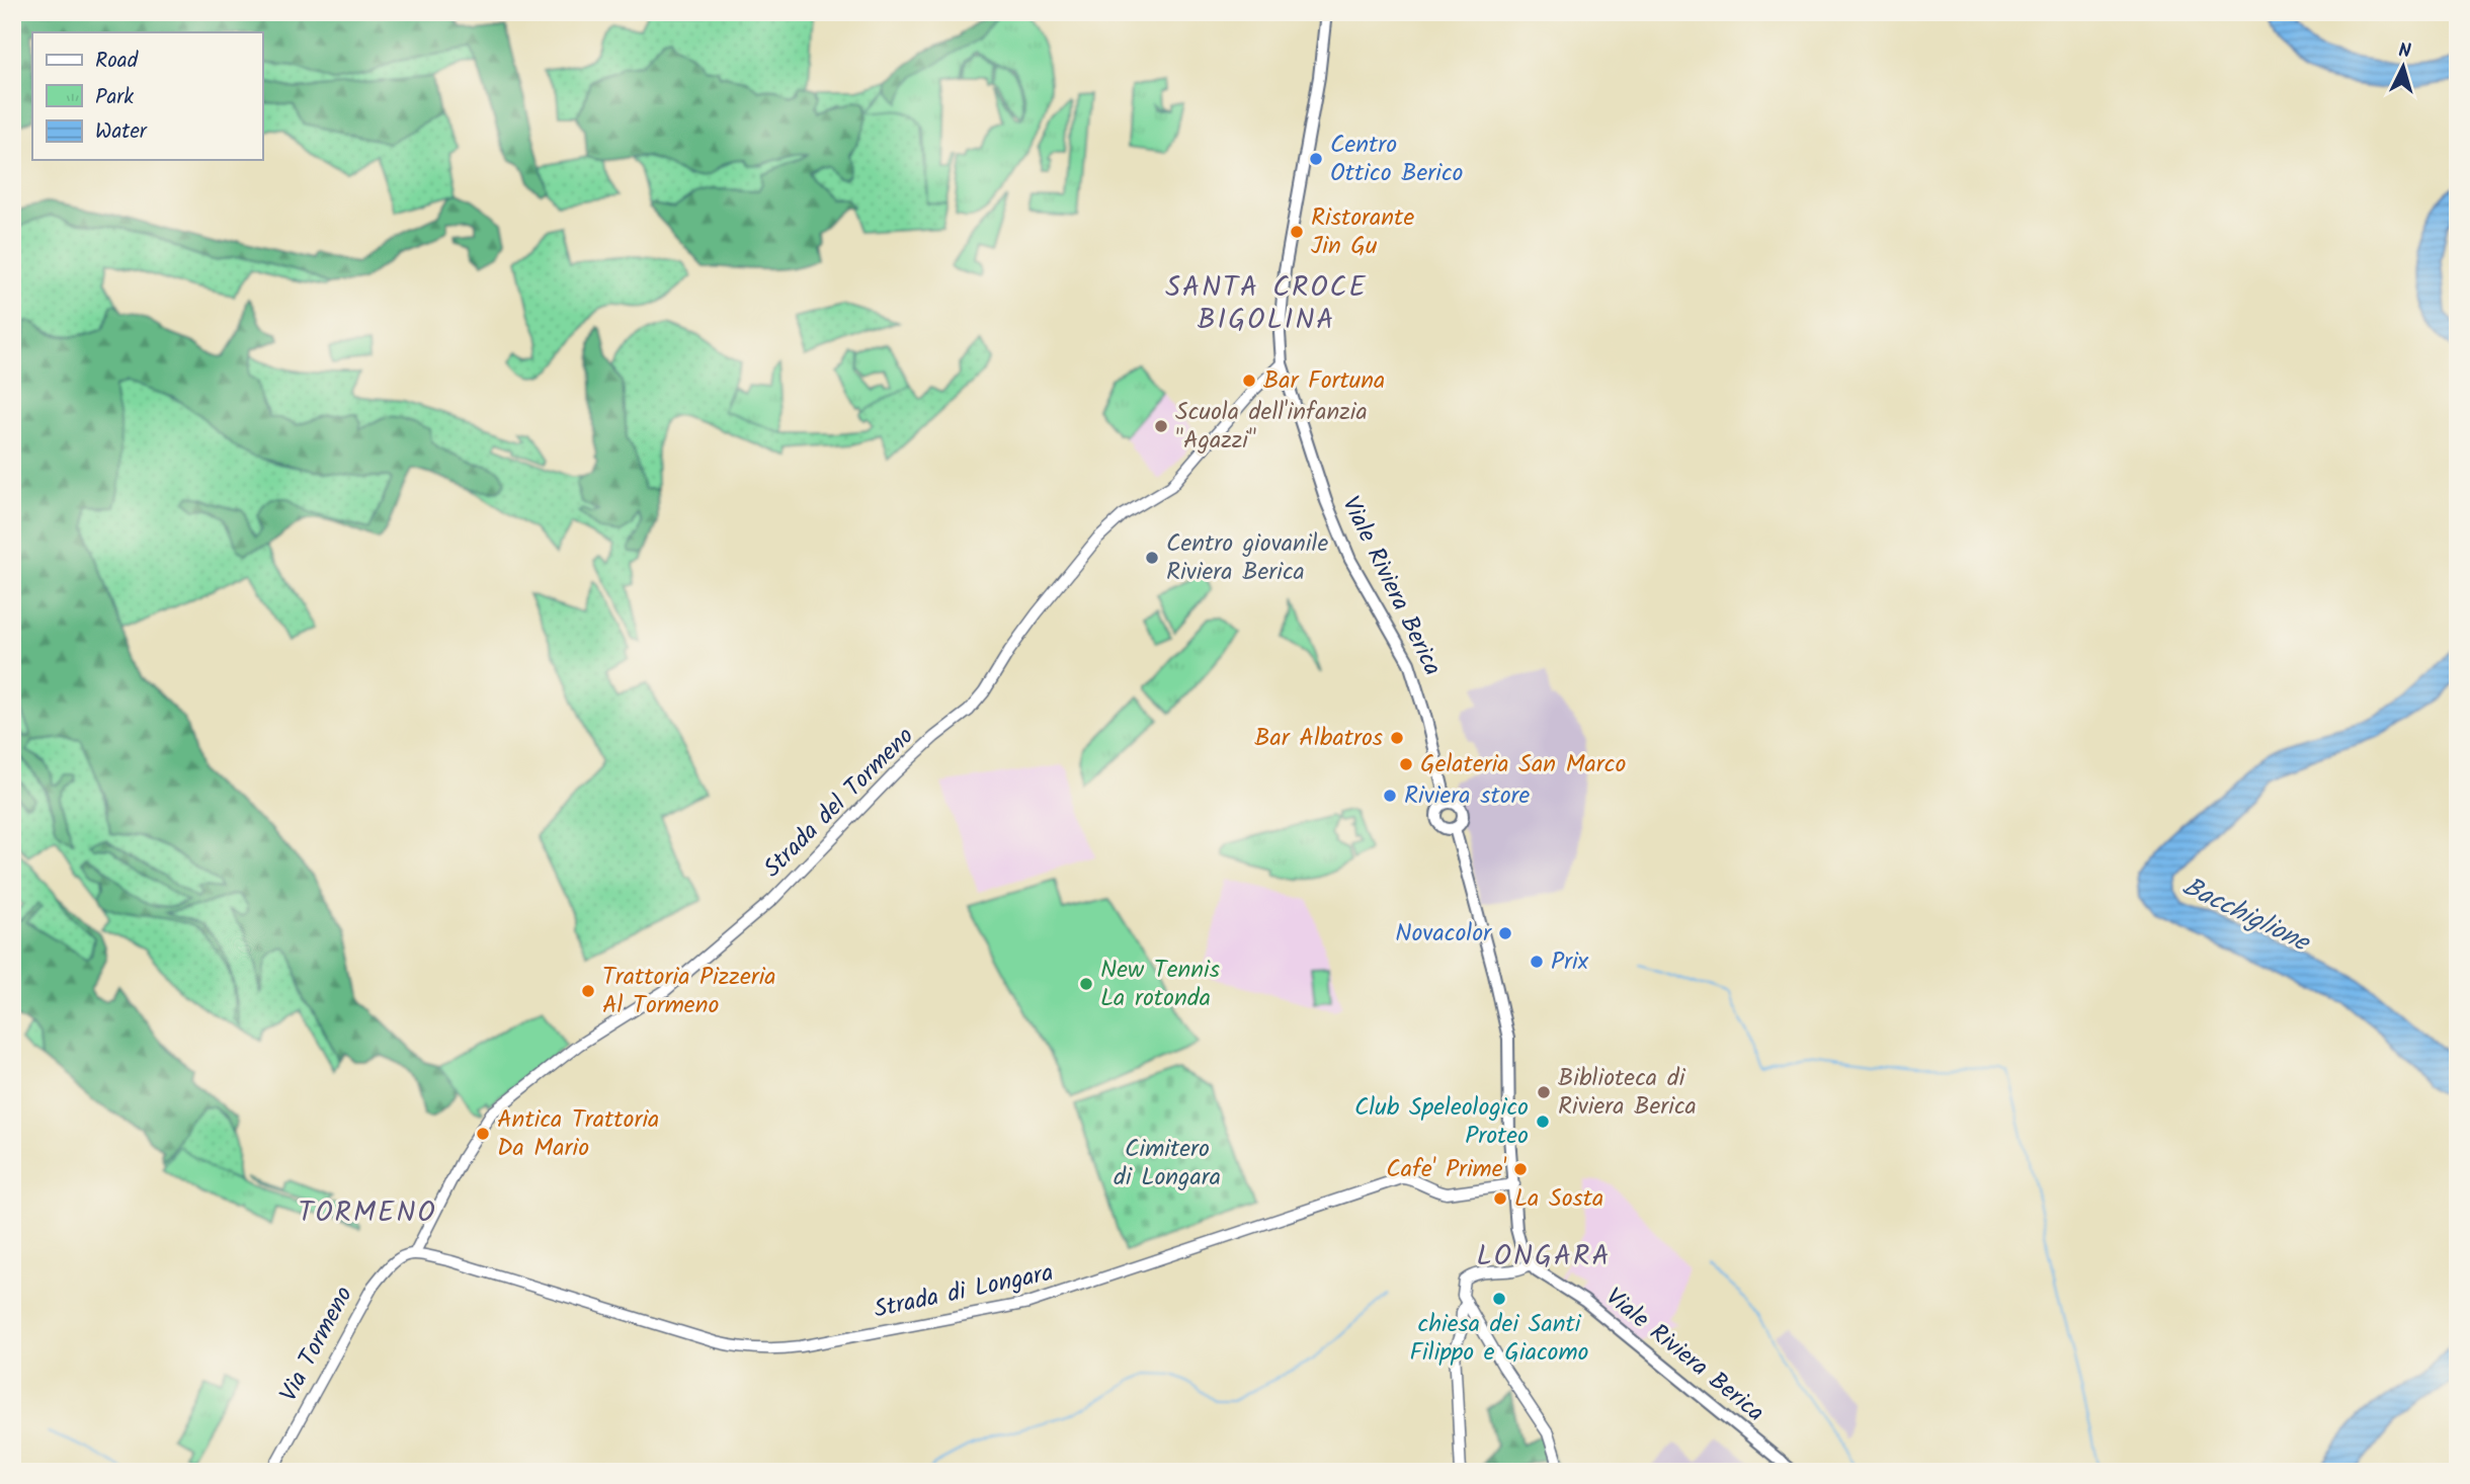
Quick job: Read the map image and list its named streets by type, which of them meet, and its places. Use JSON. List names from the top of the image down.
{
  "streets": {
    "main road": ["Viale Riviera Berica"],
    "street": ["Strada del Tormeno", "Strada di Longara", "Via Tormeno"]
  },
  "crossings": [
    ["Viale Riviera Berica", "Strada del Tormeno"],
    ["Viale Riviera Berica", "Strada di Longara"],
    ["Strada del Tormeno", "Strada di Longara"],
    ["Strada del Tormeno", "Via Tormeno"],
    ["Strada di Longara", "Via Tormeno"]
  ],
  "districts": ["SANTA CROCE BIGOLINA", "TORMENO", "LONGARA"],
  "water": ["Bacchiglione"],
  "parks": ["Cimitero di Longara"],
  "places": [
    "Centro Ottico Berico",
    "Ristorante Jin Gu",
    "Bar Fortuna",
    "Scuola dell'infanzia \"Agazzi\"",
    "Centro giovanile Riviera Berica",
    "Bar Albatros",
    "Gelateria San Marco",
    "Riviera store",
    "Novacolor",
    "Prix",
    "New Tennis La rotonda",
    "Trattoria Pizzeria Al Tormeno",
    "Biblioteca di Riviera Berica",
    "Club Speleologico Proteo",
    "Antica Trattoria Da Mario",
    "Cafe' Prime'",
    "La Sosta",
    "chiesa dei Santi Filippo e Giacomo"
  ],
  "legend": ["Road", "Park", "Water"],
  "north": "top"
}
